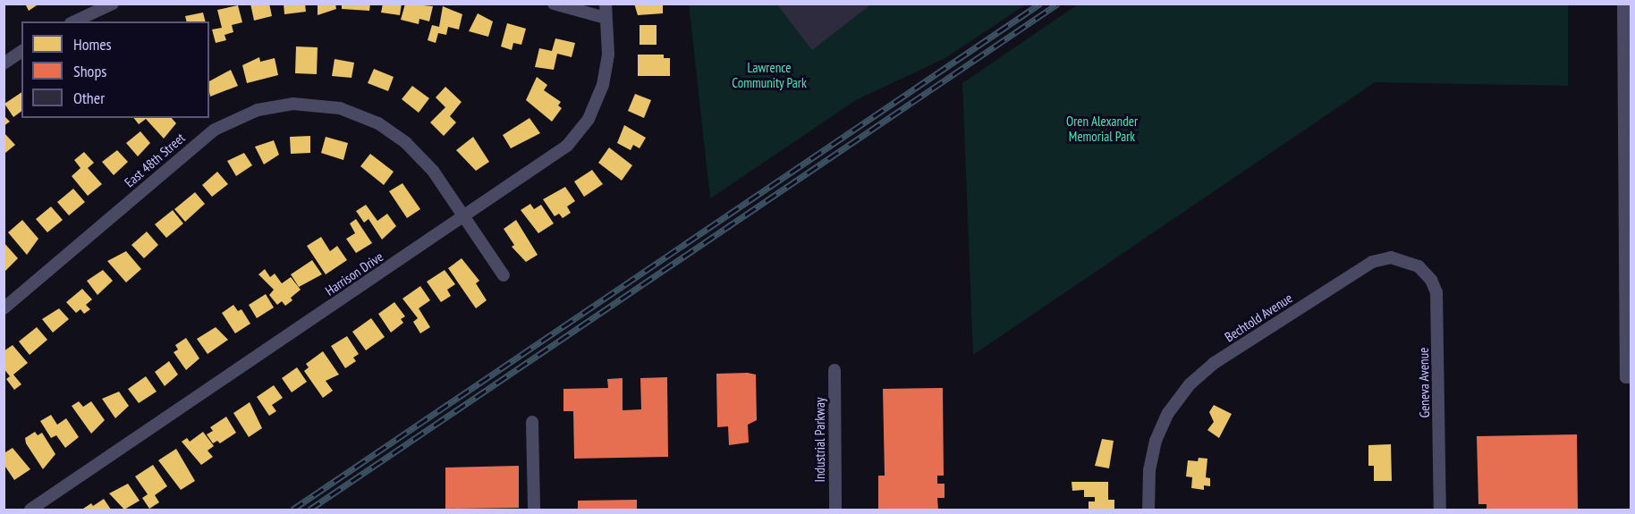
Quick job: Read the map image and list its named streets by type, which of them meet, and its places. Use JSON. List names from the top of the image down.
{
  "streets": {
    "street": [
      "East 48th Street",
      "Harrison Drive",
      "Bechtold Avenue",
      "Geneva Avenue",
      "Industrial Parkway"
    ]
  },
  "crossings": [
    ["East 48th Street", "Harrison Drive"],
    ["Bechtold Avenue", "Geneva Avenue"]
  ],
  "parks": ["Lawrence Community Park", "Oren Alexander Memorial Park"],
  "legend": ["Homes", "Shops", "Other"]
}
